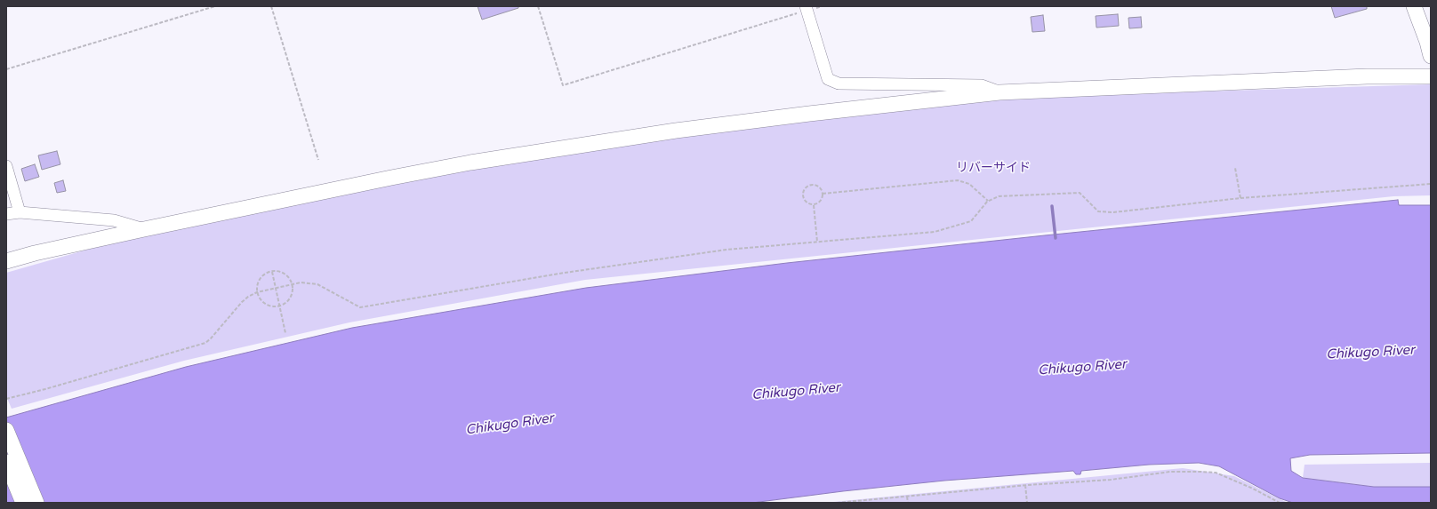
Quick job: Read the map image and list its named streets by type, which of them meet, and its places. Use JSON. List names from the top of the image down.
{
  "water": ["Chikugo River"],
  "parks": ["リバーサイド"]
}
